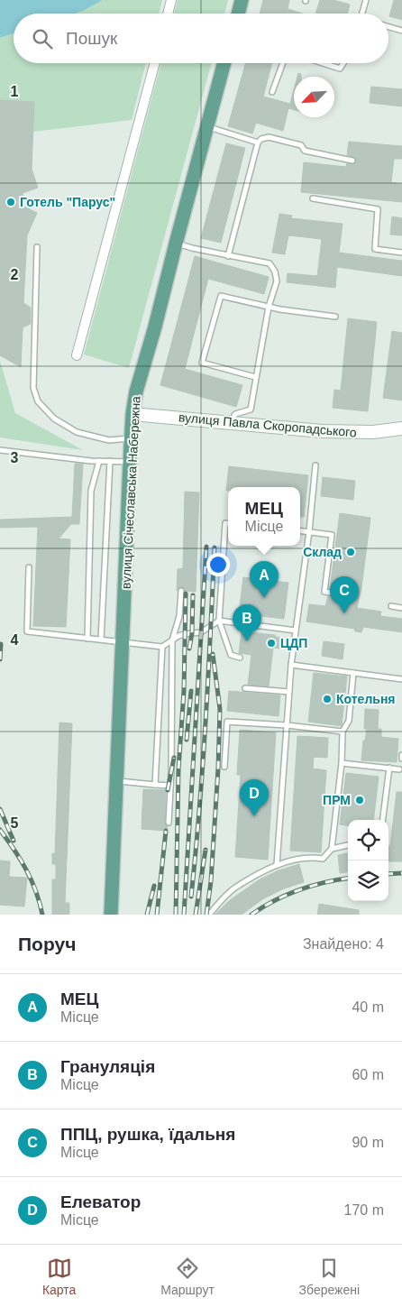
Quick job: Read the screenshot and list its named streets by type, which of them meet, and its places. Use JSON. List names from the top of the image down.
{
  "streets": {
    "main road": ["вулиця Січеславська Набережна"],
    "street": ["вулиця Павла Скоропадського"]
  },
  "crossings": [
    ["вулиця Павла Скоропадського", "вулиця Січеславська Набережна"]
  ],
  "places": [
    "Готель \"Парус\"",
    "Склад",
    "ЦДП",
    "Котельня",
    "ПРМ"
  ],
  "north": "bottom left",
  "page": {
    "search": "Пошук",
    "popup": ["МЕЦ", "Місце"],
    "pins": [
      "A",
      "C",
      "B",
      "D"
    ],
    "heading": ["Поруч", "Знайдено: 4"],
    "list": [
      {
        "mark": "A",
        "name": "МЕЦ",
        "note": "Місце",
        "value": "40 m"
      },
      {
        "mark": "B",
        "name": "Грануляція",
        "note": "Місце",
        "value": "60 m"
      },
      {
        "mark": "C",
        "name": "ППЦ, рушка, їдальня",
        "note": "Місце",
        "value": "90 m"
      },
      {
        "mark": "D",
        "name": "Елеватор",
        "note": "Місце",
        "value": "170 m"
      }
    ],
    "nav": ["Карта", "Маршрут", "Збережені"]
  },
  "grid": {
    "rows": [
      "1",
      "2",
      "3",
      "4",
      "5"
    ]
  }
}
